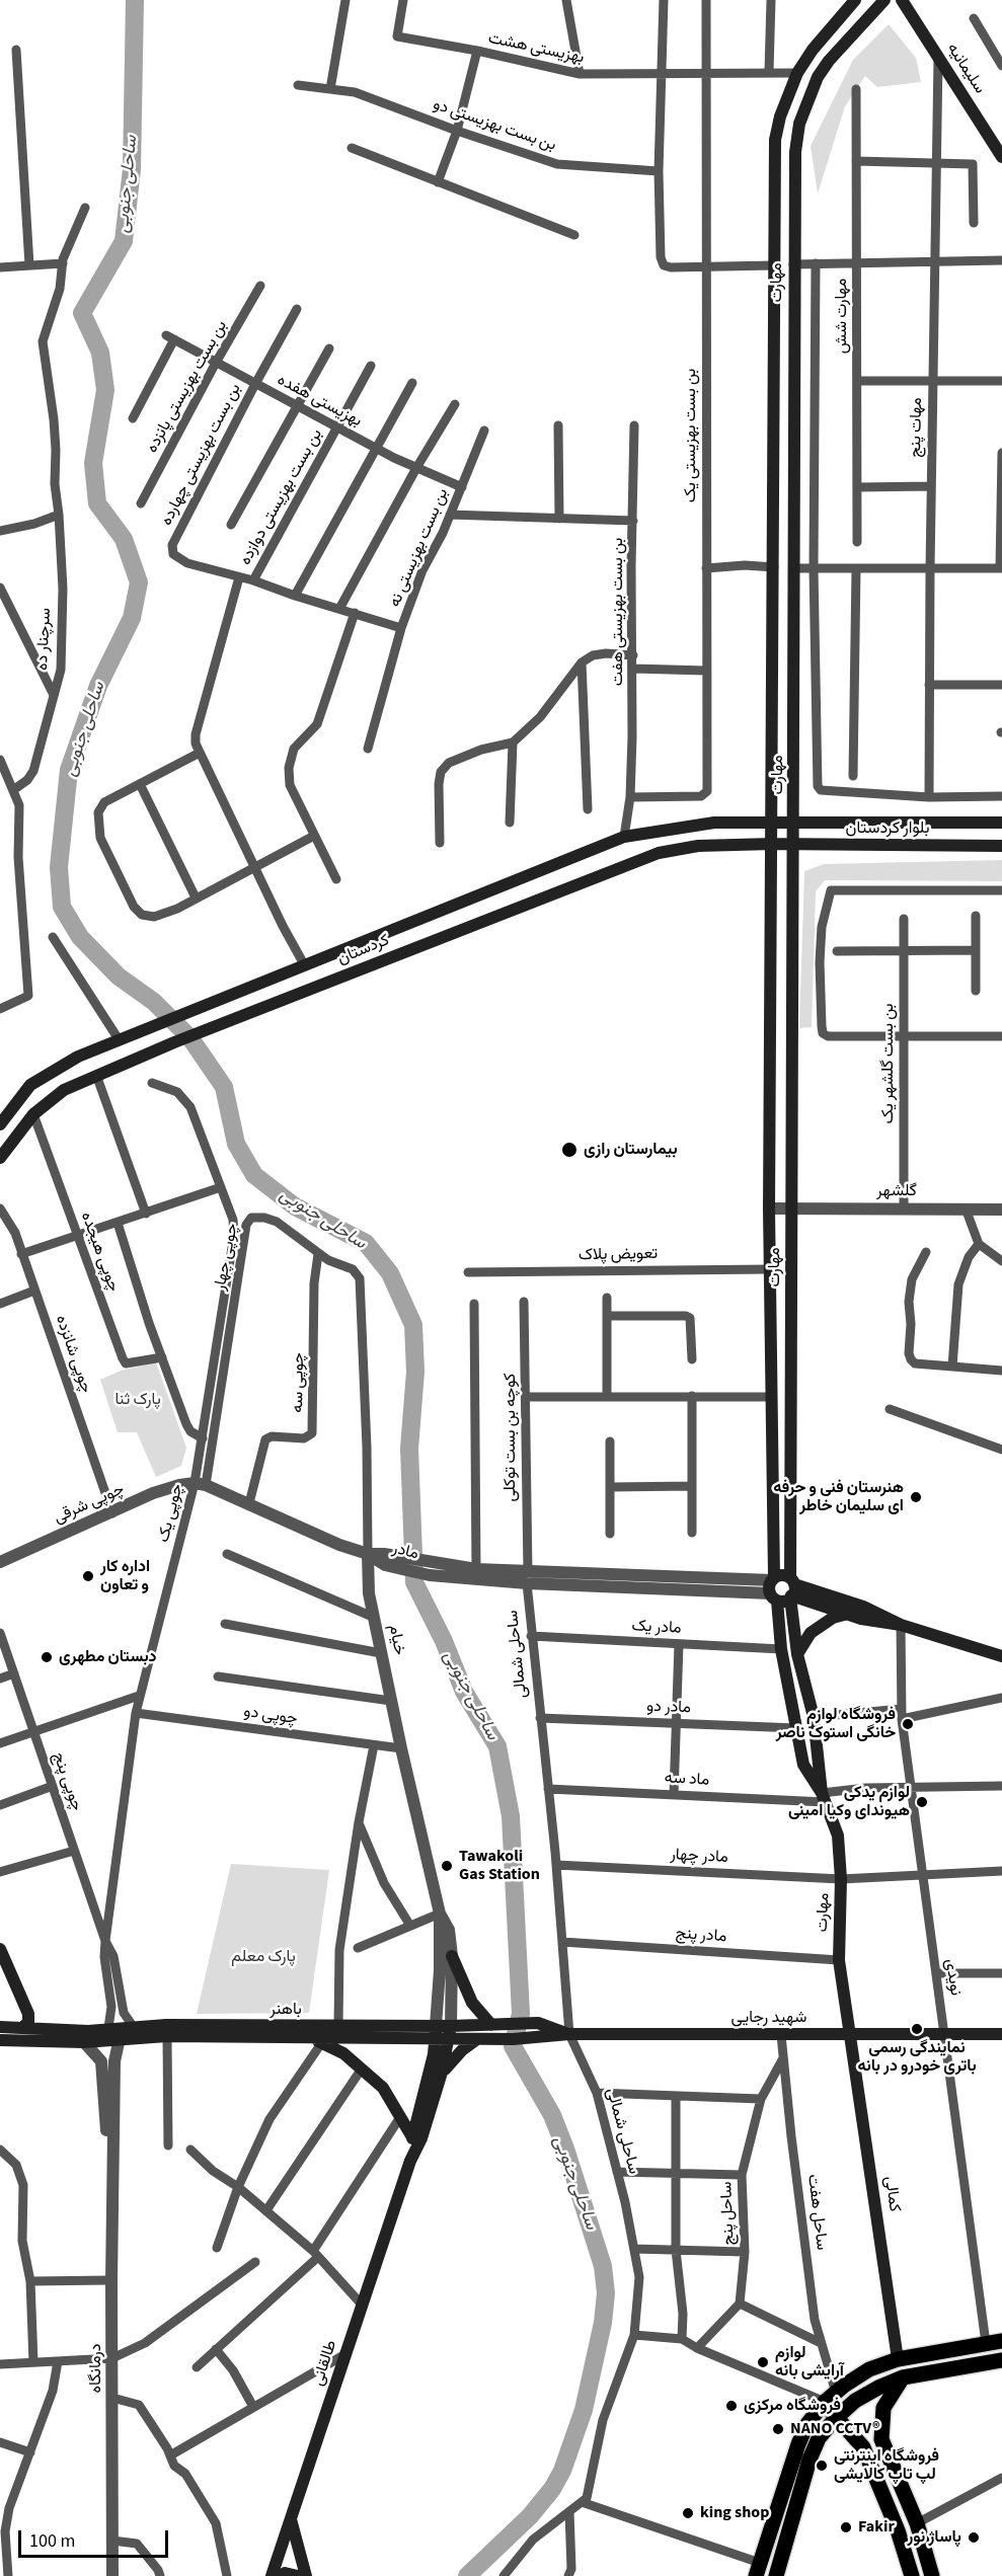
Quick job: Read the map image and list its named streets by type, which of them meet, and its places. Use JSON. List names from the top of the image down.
{
  "streets": {
    "main road": [
      "سلیمانیه",
      "مهارت",
      "بلوار کردستان",
      "کردستان",
      "باهنر",
      "شهید رجایی",
      "کمالی",
      "طالقانی"
    ],
    "street": [
      "بهزیستی هشت",
      "بن بست بهزیستی دو",
      "مهارت شش",
      "بن بست بهزیستی پانزده",
      "بهزیستی هفده",
      "مهات پنج",
      "بن بست بهزیستی یک",
      "بن بست بهزیستی چهارده",
      "بن بست بهزیستی دوازده",
      "بن بست بهزیستی نه",
      "بن بست بهزیستی هفت",
      "سرچنار ده",
      "بن بست گلشهر یک",
      "گلشهر",
      "چوپی هیجده",
      "تعویض پلاک",
      "چوپی چهار",
      "چوپی شانزده",
      "چوپی سه",
      "کوچه بن بست توکلی",
      "چوپی شرقی",
      "چوپی یک",
      "مادر",
      "مادر یک",
      "خیام",
      "ساحلی شمالی",
      "مادر دو",
      "چوپی دو",
      "ماد سه",
      "چوپی پنج",
      "مادر چهار",
      "مادر پنج",
      "نویدی",
      "ساحل هفت",
      "ساحل پنج",
      "درمانگاه"
    ]
  },
  "crossings": [
    ["بهزیستی هشت", "مهارت"],
    ["بهزیستی هشت", "بن بست بهزیستی یک"],
    ["سلیمانیه", "مهات پنج"],
    ["مهارت", "بلوار کردستان"],
    ["مهارت", "کردستان"],
    ["مهارت", "گلشهر"],
    ["مهارت", "تعویض پلاک"],
    ["مهارت", "مادر"],
    ["مهارت", "مادر یک"],
    ["مهارت", "مادر دو"],
    ["مهارت", "ماد سه"],
    ["مهارت", "مادر چهار"],
    ["مهارت", "مادر پنج"],
    ["مهارت", "شهید رجایی"],
    ["مهارت", "کمالی"],
    ["بن بست بهزیستی پانزده", "بهزیستی هفده"],
    ["بهزیستی هفده", "بن بست بهزیستی چهارده"],
    ["بهزیستی هفده", "بن بست بهزیستی دوازده"],
    ["بهزیستی هفده", "بن بست بهزیستی نه"],
    ["بن بست بهزیستی یک", "بن بست بهزیستی هفت"],
    ["بن بست بهزیستی هفت", "کردستان"],
    ["بلوار کردستان", "کردستان"],
    ["کردستان", "چوپی هیجده"],
    ["بن بست گلشهر یک", "گلشهر"],
    ["چوپی چهار", "چوپی سه"],
    ["چوپی چهار", "چوپی شرقی"],
    ["چوپی چهار", "چوپی یک"],
    ["چوپی چهار", "مادر"],
    ["چوپی چهار", "خیام"],
    ["چوپی شانزده", "چوپی شرقی"],
    ["کوچه بن بست توکلی", "مادر"],
    ["کوچه بن بست توکلی", "ساحلی شمالی"],
    ["چوپی شرقی", "چوپی یک"],
    ["چوپی یک", "چوپی دو"],
    ["چوپی یک", "چوپی پنج"],
    ["چوپی یک", "باهنر"],
    ["مادر", "خیام"],
    ["مادر", "ساحلی شمالی"],
    ["مادر یک", "ساحلی شمالی"],
    ["خیام", "چوپی دو"],
    ["خیام", "باهنر"],
    ["خیام", "طالقانی"],
    ["ساحلی شمالی", "مادر دو"],
    ["ساحلی شمالی", "ماد سه"],
    ["ساحلی شمالی", "مادر چهار"],
    ["ساحلی شمالی", "مادر پنج"],
    ["ساحلی شمالی", "باهنر"],
    ["ساحلی شمالی", "شهید رجایی"],
    ["ماد سه", "نویدی"],
    ["مادر چهار", "نویدی"],
    ["نویدی", "شهید رجایی"],
    ["باهنر", "شهید رجایی"],
    ["باهنر", "طالقانی"],
    ["باهنر", "درمانگاه"],
    ["شهید رجایی", "کمالی"],
    ["شهید رجایی", "ساحل هفت"],
    ["ساحل هفت", "ساحل پنج"]
  ],
  "water": ["ساحلی جنوبی"],
  "parks": ["پارک ثنا", "پارک معلم"],
  "places": [
    "بیمارستان رازی",
    "هنرستان فنی و حرفه ای سلیمان خاطر",
    "اداره کار و تعاون",
    "دبستان مطهری",
    "فروشگاه لوازم خانگى استوک ناصر",
    "لوازم یدکى هیونداى وکیا امینى",
    "Tawakoli Gas Station",
    "نمایندگی رسمی باتری خودرو در بانه",
    "لوازم آرایشی بانه",
    "فروشگاه مرکزى",
    "NANO CCTV®",
    "فروشگاه اینترنتی لپ تاپ کالایشی",
    "king shop",
    "Fakir",
    "پاساژ نور"
  ],
  "scale_bar": "100 m"
}
